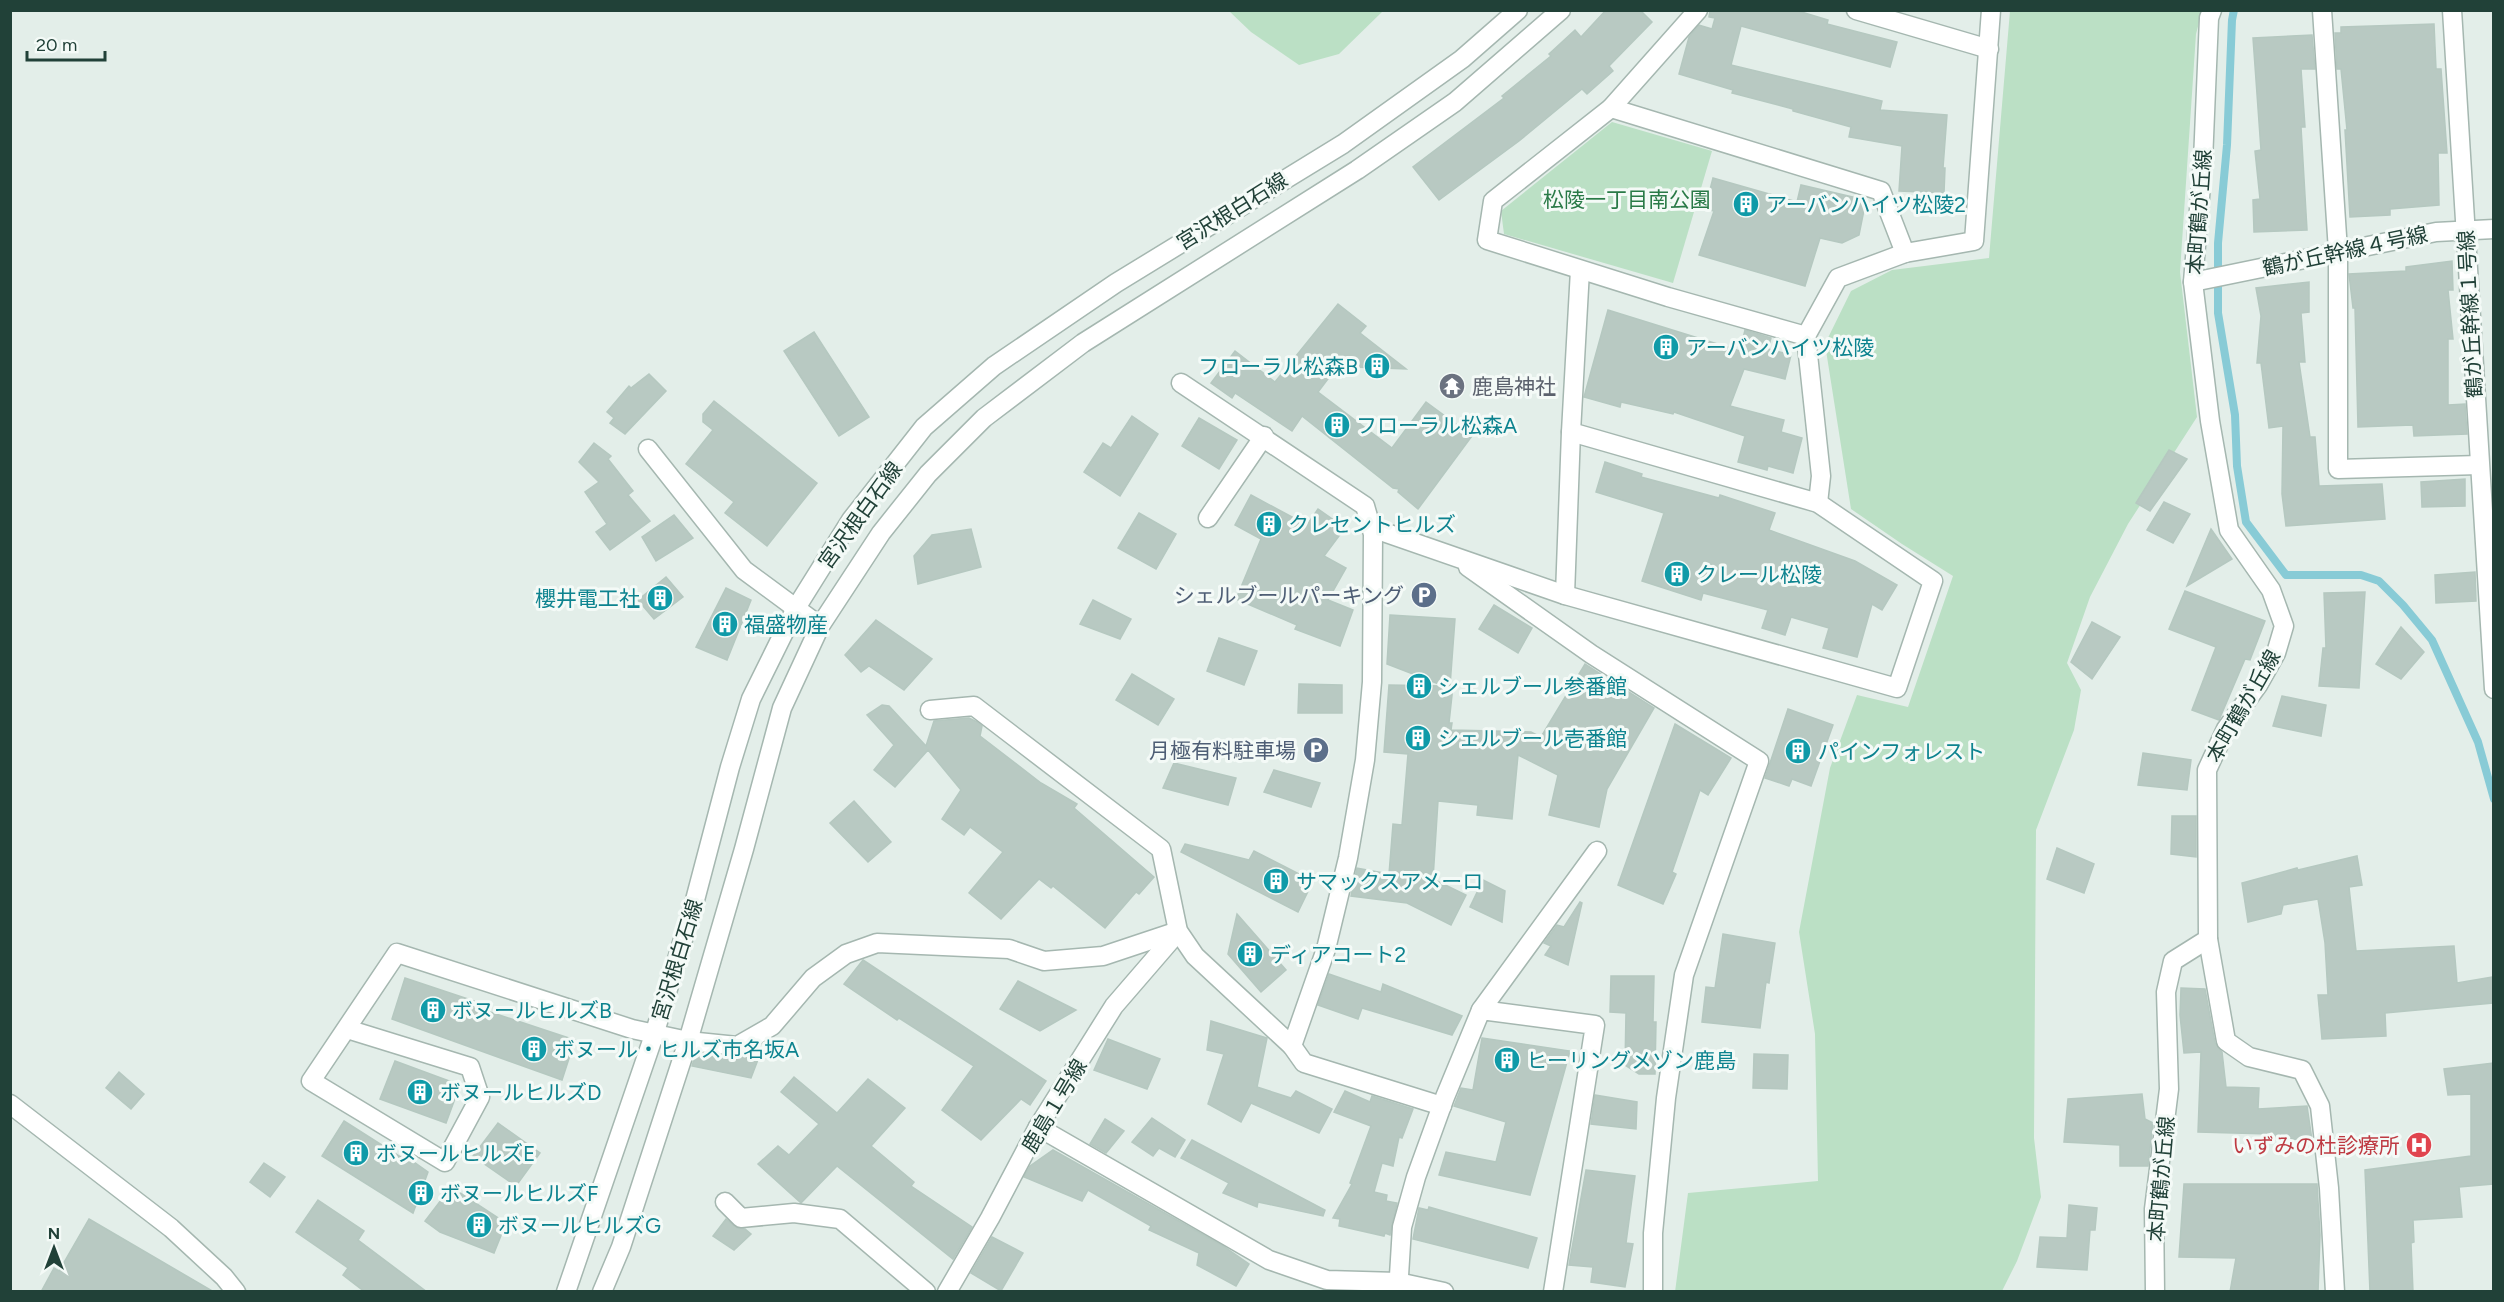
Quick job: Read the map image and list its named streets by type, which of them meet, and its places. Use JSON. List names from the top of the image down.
{
  "streets": {
    "street": [
      "宮沢根白石線",
      "本町鶴が丘線",
      "鶴が丘幹線４号線",
      "鶴が丘幹線１号線",
      "鹿島１号線"
    ]
  },
  "crossings": [
    ["本町鶴が丘線", "鶴が丘幹線４号線"],
    ["鶴が丘幹線４号線", "鶴が丘幹線１号線"]
  ],
  "parks": ["松陵一丁目南公園"],
  "places": {
    "building": [
      "アーバンハイツ松陵2",
      "アーバンハイツ松陵",
      "フローラル松森B",
      "フローラル松森A",
      "クレセントヒルズ",
      "クレール松陵",
      "櫻井電工社",
      "福盛物産",
      "シェルブール参番館",
      "シェルブール壱番館",
      "パインフォレスト",
      "サマックスアメーロ",
      "ディアコート2",
      "ボヌールヒルズB",
      "ボヌール・ヒルズ市名坂A",
      "ヒーリングメゾン鹿島",
      "ボヌールヒルズD",
      "ボヌールヒルズE",
      "ボヌールヒルズF",
      "ボヌールヒルズG"
    ],
    "temple": ["鹿島神社"],
    "parking": ["シェルブールパーキング", "月極有料駐車場"],
    "hospital": ["いずみの杜診療所"]
  },
  "scale_bar": "20 m",
  "north": "top"
}
